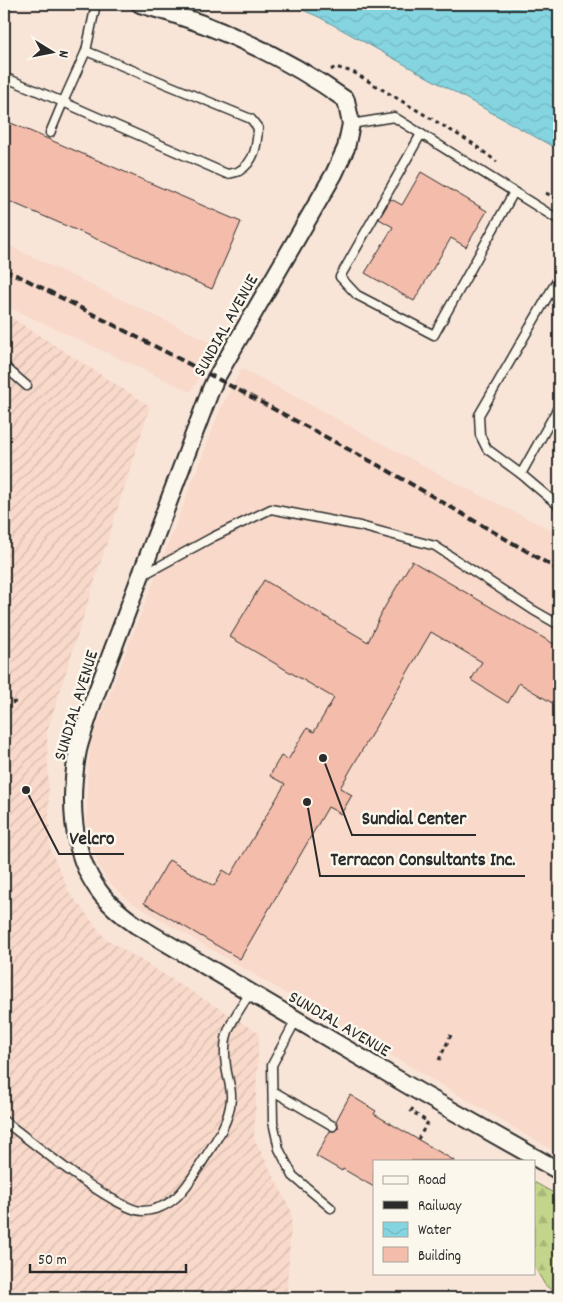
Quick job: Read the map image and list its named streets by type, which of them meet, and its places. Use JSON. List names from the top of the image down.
{
  "streets": {
    "street": ["SUNDIAL AVENUE"]
  },
  "places": ["Sundial Center", "Velcro", "Terracon Consultants Inc."],
  "legend": [
    "Road",
    "Railway",
    "Water",
    "Building"
  ],
  "scale_bar": "50 m",
  "north": "right"
}
